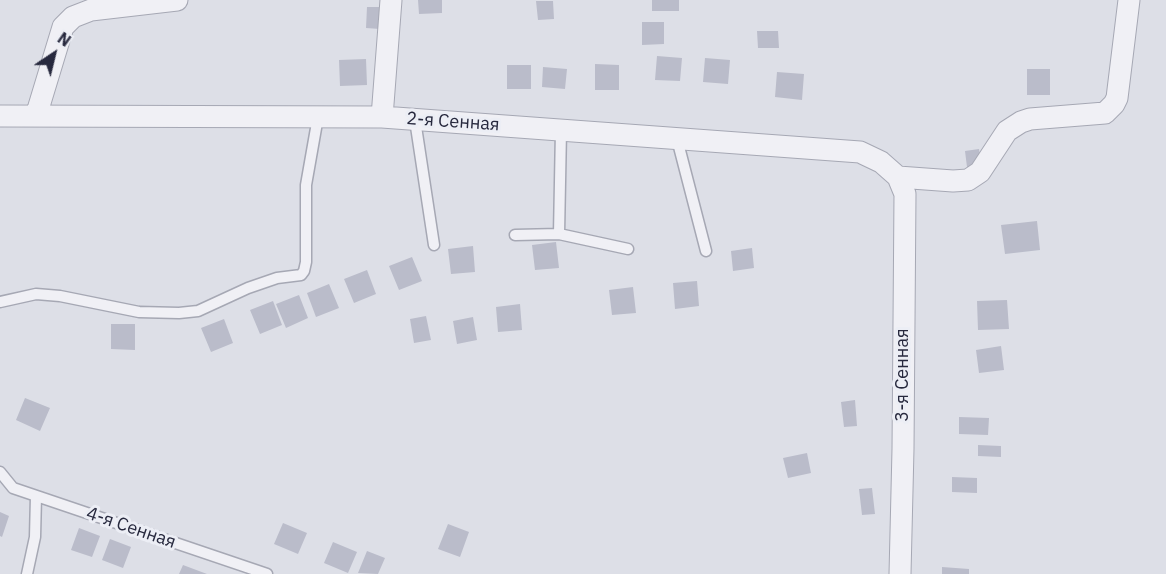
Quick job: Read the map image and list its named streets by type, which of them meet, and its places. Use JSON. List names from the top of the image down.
{
  "streets": {
    "street": ["2-я Сенная", "3-я Сенная"],
    "lane": ["4-я Сенная"]
  },
  "crossings": [
    ["2-я Сенная", "3-я Сенная"]
  ],
  "north": "top right"
}
